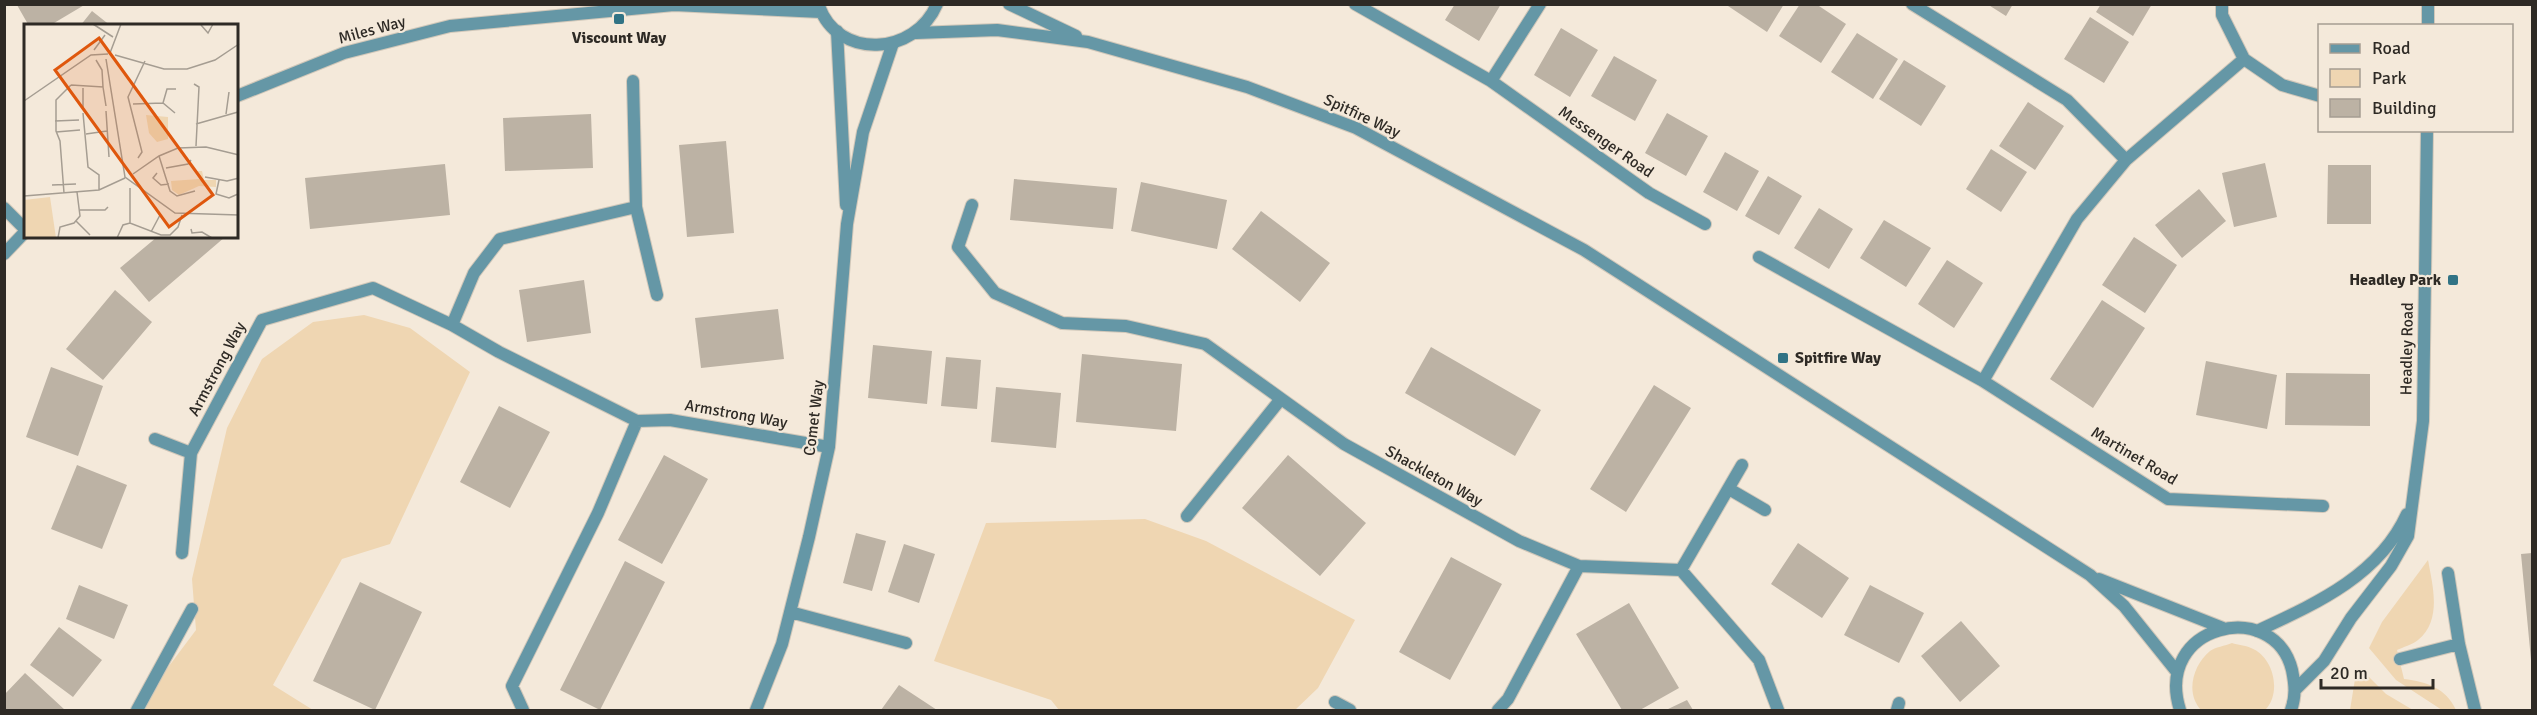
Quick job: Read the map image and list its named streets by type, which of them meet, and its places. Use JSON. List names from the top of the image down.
{
  "streets": {
    "street": [
      "Miles Way",
      "Spitfire Way",
      "Messenger Road",
      "Headley Road",
      "Armstrong Way",
      "Comet Way",
      "Martinet Road",
      "Shackleton Way"
    ]
  },
  "crossings": [
    ["Miles Way", "Spitfire Way"],
    ["Miles Way", "Comet Way"],
    ["Armstrong Way", "Comet Way"]
  ],
  "places": {
    "transit": ["Viscount Way", "Headley Park", "Spitfire Way"]
  },
  "legend": ["Road", "Park", "Building"],
  "scale_bar": "20 m"
}
